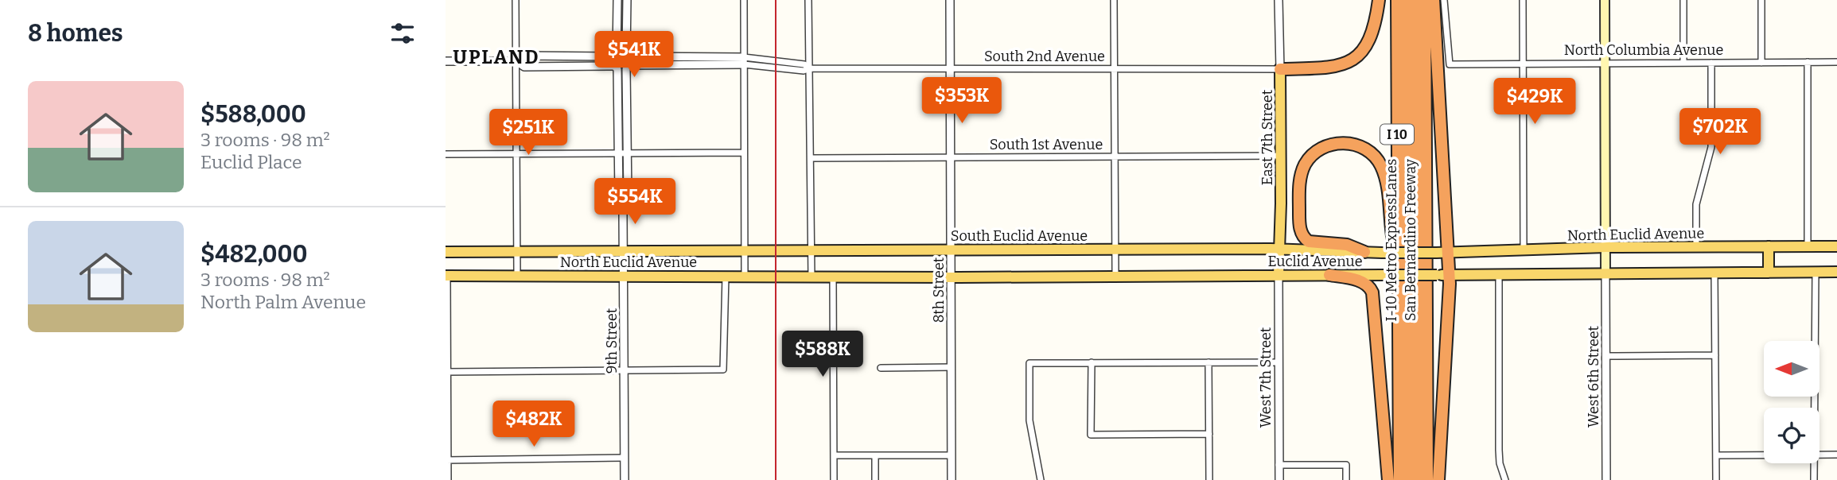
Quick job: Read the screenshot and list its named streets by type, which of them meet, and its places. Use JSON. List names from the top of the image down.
{
  "streets": {
    "highway": ["I 10", "I-10 Metro ExpressLanes", "San Bernardino Freeway"],
    "main road": [
      "East 7th Street",
      "North Euclid Avenue",
      "South Euclid Avenue",
      "Euclid Avenue"
    ],
    "street": [
      "North Columbia Avenue",
      "South 2nd Avenue",
      "South 1st Avenue",
      "8th Street",
      "9th Street",
      "West 6th Street",
      "West 7th Street"
    ]
  },
  "crossings": [
    ["South 2nd Avenue", "East 7th Street"],
    ["South 2nd Avenue", "8th Street"],
    ["East 7th Street", "South 1st Avenue"],
    ["East 7th Street", "Euclid Avenue"],
    ["East 7th Street", "West 7th Street"],
    ["South 1st Avenue", "8th Street"],
    ["North Euclid Avenue", "South Euclid Avenue"],
    ["North Euclid Avenue", "Euclid Avenue"],
    ["North Euclid Avenue", "9th Street"],
    ["South Euclid Avenue", "Euclid Avenue"],
    ["South Euclid Avenue", "8th Street"],
    ["Euclid Avenue", "West 7th Street"]
  ],
  "districts": ["UPLAND"],
  "north": "left",
  "page": {
    "heading": "8 homes",
    "price": [
      "$541K",
      "$353K",
      "$429K",
      "$702K",
      "$251K",
      "$554K",
      "$588K",
      "$482K"
    ],
    "list": [
      {
        "name": "$588,000",
        "note": "3 rooms · 98 m² · Euclid Place"
      },
      {
        "name": "$482,000",
        "note": "3 rooms · 98 m² · North Palm Avenue"
      }
    ]
  }
}
